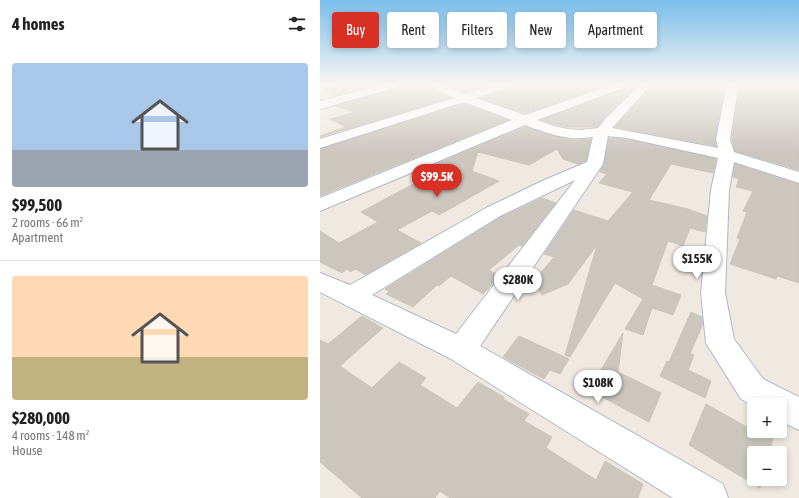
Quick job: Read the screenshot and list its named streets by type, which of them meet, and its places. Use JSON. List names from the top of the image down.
{
  "page": {
    "heading": "4 homes",
    "chip": [
      "Buy",
      "Rent",
      "Filters",
      "New",
      "Apartment"
    ],
    "list": [
      {
        "name": "$99,500",
        "note": "2 rooms · 66 m² · Apartment"
      },
      {
        "name": "$280,000",
        "note": "4 rooms · 148 m² · House"
      }
    ],
    "price": [
      "$99.5K",
      "$155K",
      "$280K",
      "$108K"
    ],
    "map_buttons": ["+", "−"]
  }
}
